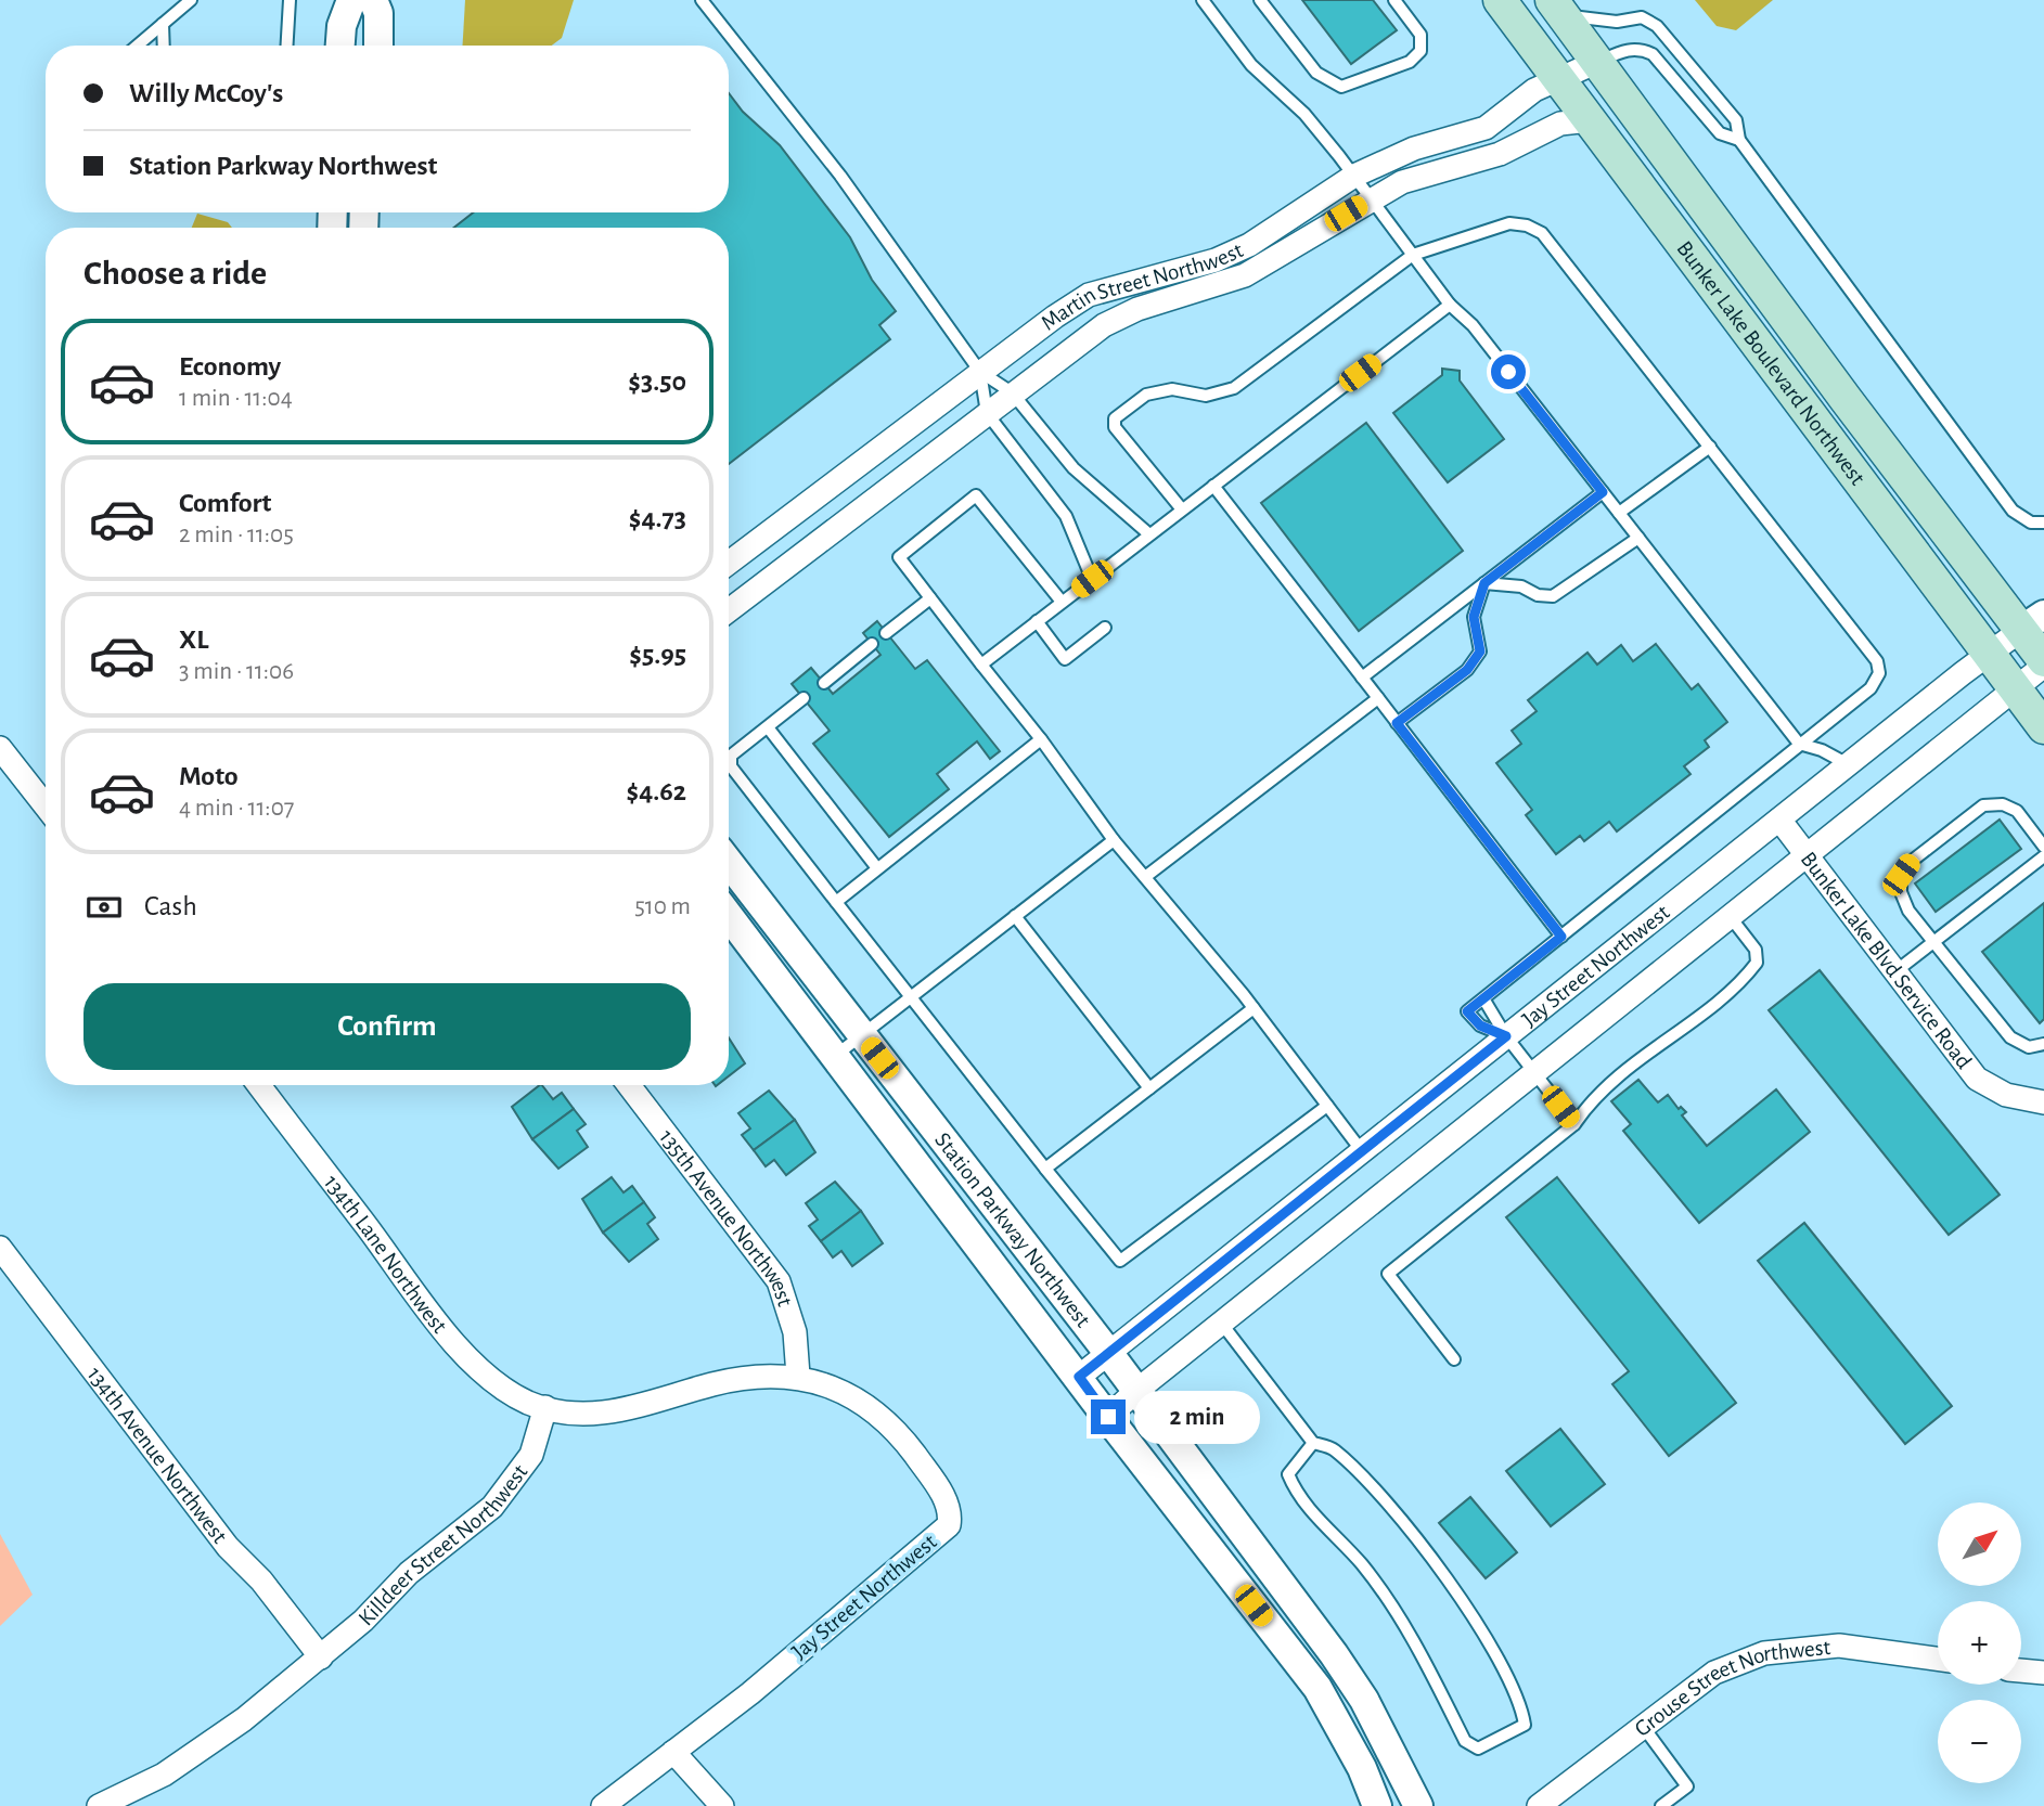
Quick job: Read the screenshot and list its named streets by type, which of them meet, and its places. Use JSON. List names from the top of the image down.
{
  "streets": {
    "main road": ["Bunker Lake Boulevard Northwest"],
    "street": [
      "Martin Street Northwest",
      "Bunker Lake Blvd Service Road",
      "Jay Street Northwest",
      "135th Avenue Northwest",
      "Station Parkway Northwest",
      "134th Lane Northwest",
      "134th Avenue Northwest",
      "Killdeer Street Northwest",
      "Grouse Street Northwest"
    ]
  },
  "crossings": [
    ["Martin Street Northwest", "Bunker Lake Boulevard Northwest"],
    ["Bunker Lake Boulevard Northwest", "Jay Street Northwest"],
    ["Bunker Lake Blvd Service Road", "Jay Street Northwest"],
    ["Jay Street Northwest", "135th Avenue Northwest"],
    ["Jay Street Northwest", "Station Parkway Northwest"],
    ["134th Lane Northwest", "Killdeer Street Northwest"],
    ["134th Avenue Northwest", "Killdeer Street Northwest"]
  ],
  "north": "top right",
  "page": {
    "banner": ["Willy McCoy's", "Station Parkway Northwest"],
    "heading": "Choose a ride",
    "list": [
      {
        "name": "Economy",
        "note": "1 min · 11:04",
        "value": "$3.50"
      },
      {
        "name": "Comfort",
        "note": "2 min · 11:05",
        "value": "$4.73"
      },
      {
        "name": "XL",
        "note": "3 min · 11:06",
        "value": "$5.95"
      },
      {
        "name": "Moto",
        "note": "4 min · 11:07",
        "value": "$4.62"
      }
    ],
    "pay": ["Cash", "510 m"],
    "buttons": "Confirm",
    "bubble": "2 min",
    "map_buttons": ["+", "−"]
  }
}
